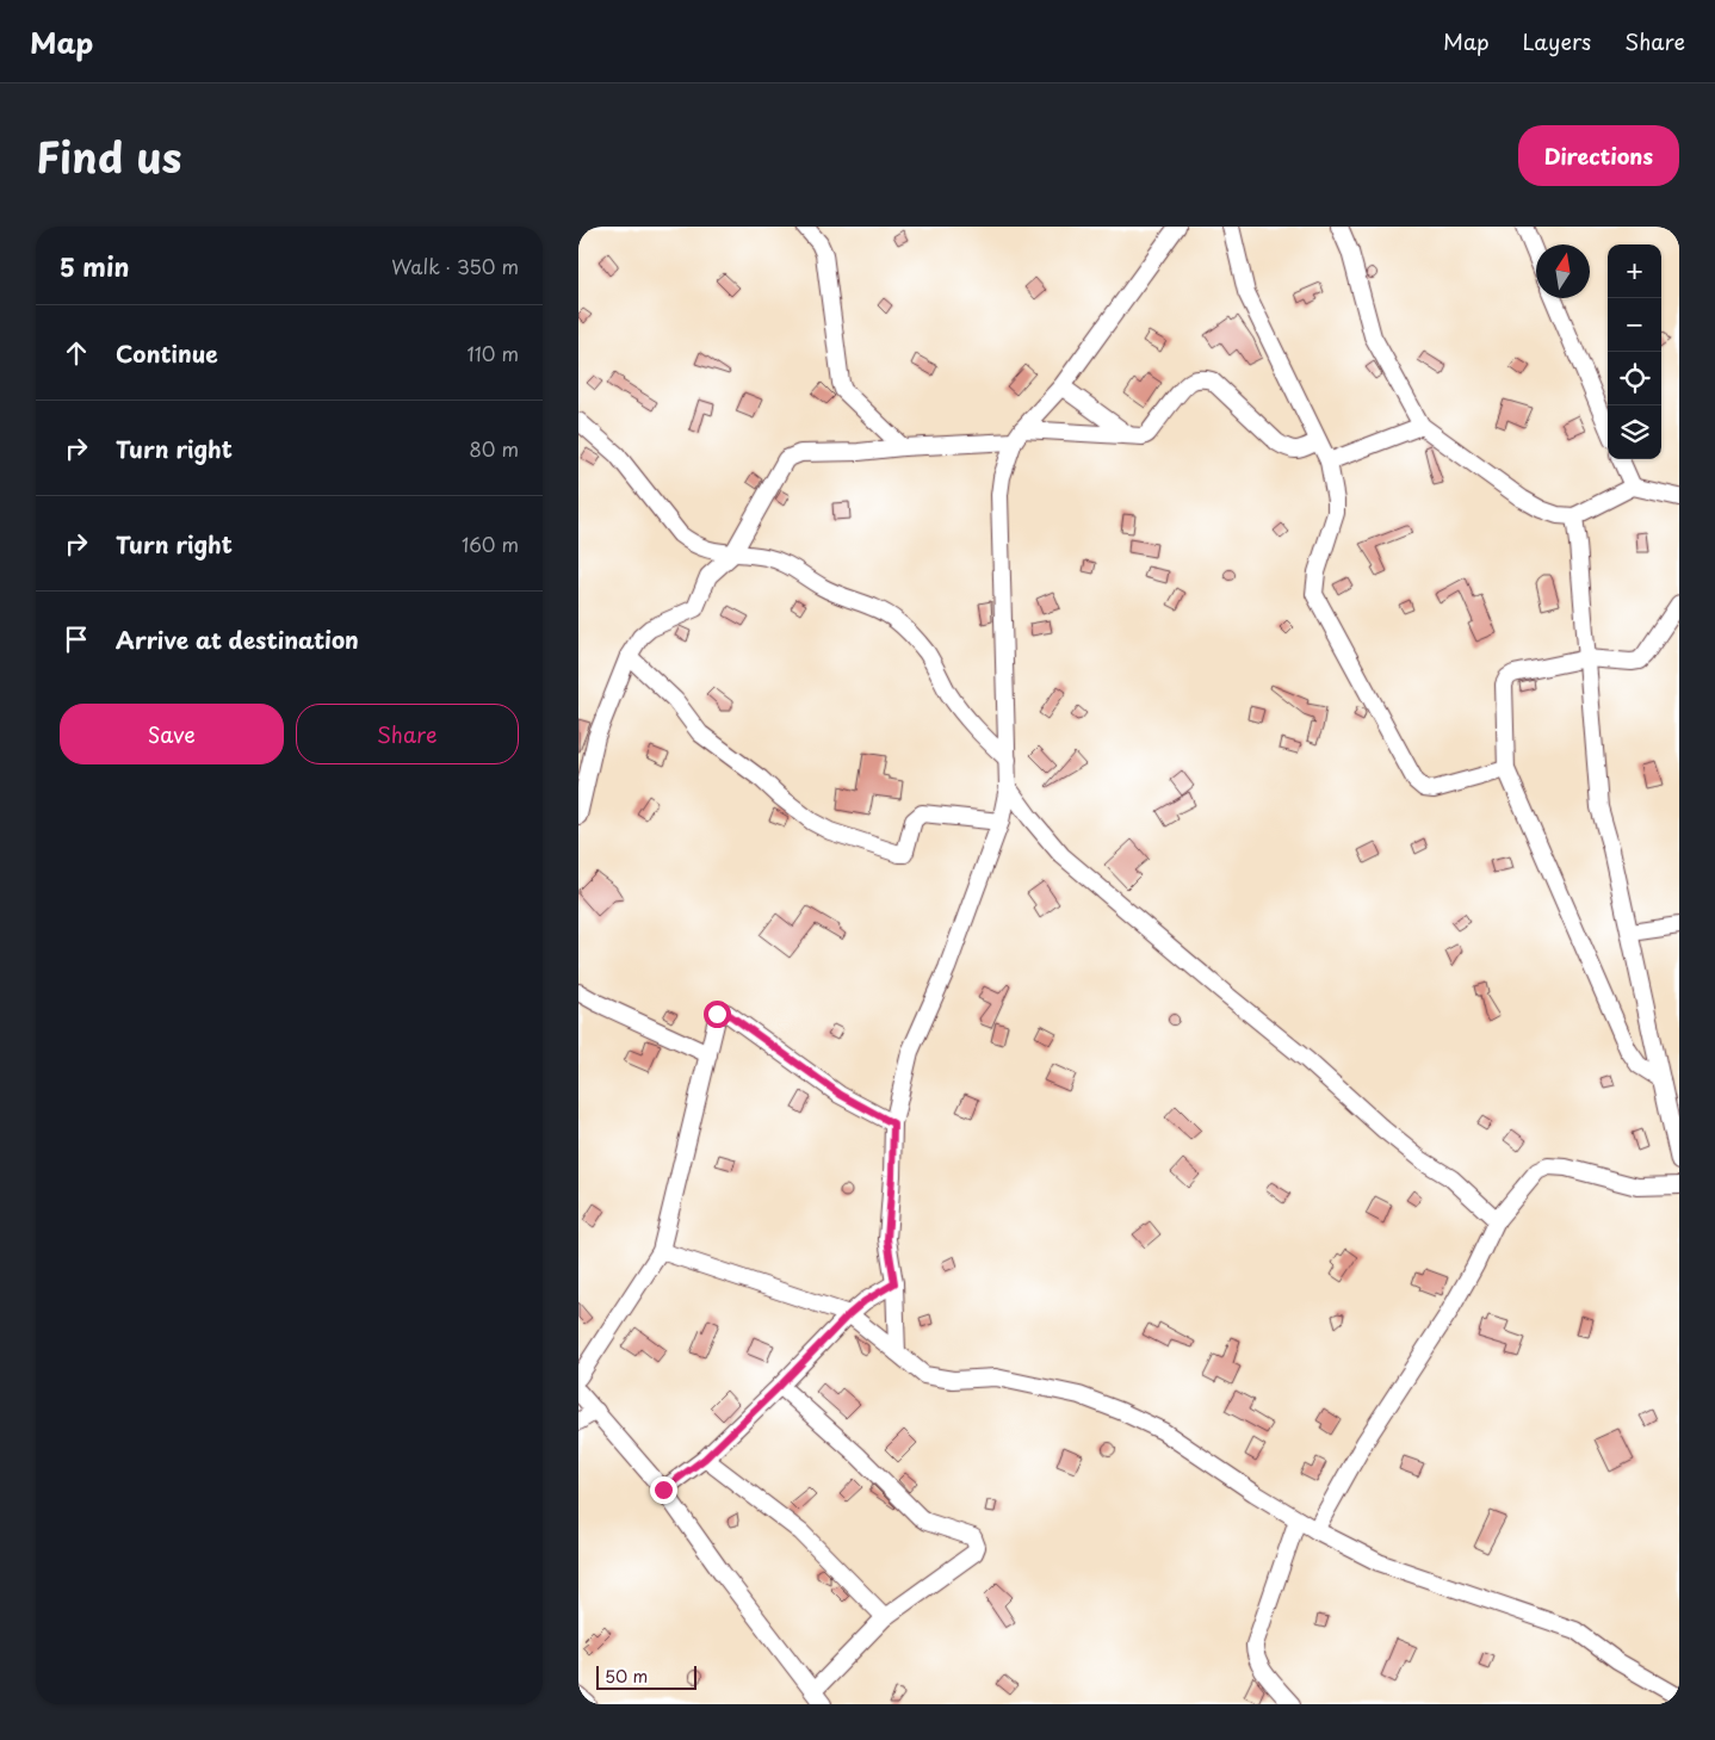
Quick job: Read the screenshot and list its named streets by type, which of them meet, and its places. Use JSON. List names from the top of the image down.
{
  "scale_bar": "50 m",
  "north": "top",
  "page": {
    "header": "Map",
    "nav": ["Map", "Layers", "Share"],
    "title": "Find us",
    "buttons": [
      "Directions",
      ["Save", "Share"]
    ],
    "heading": ["5 min", "Walk · 350 m"],
    "map_buttons": ["+", "−"],
    "list": [
      ["Continue", "110 m"],
      ["Turn right", "80 m"],
      ["Turn right", "160 m"],
      "Arrive at destination"
    ],
    "scale": "50 m"
  }
}
